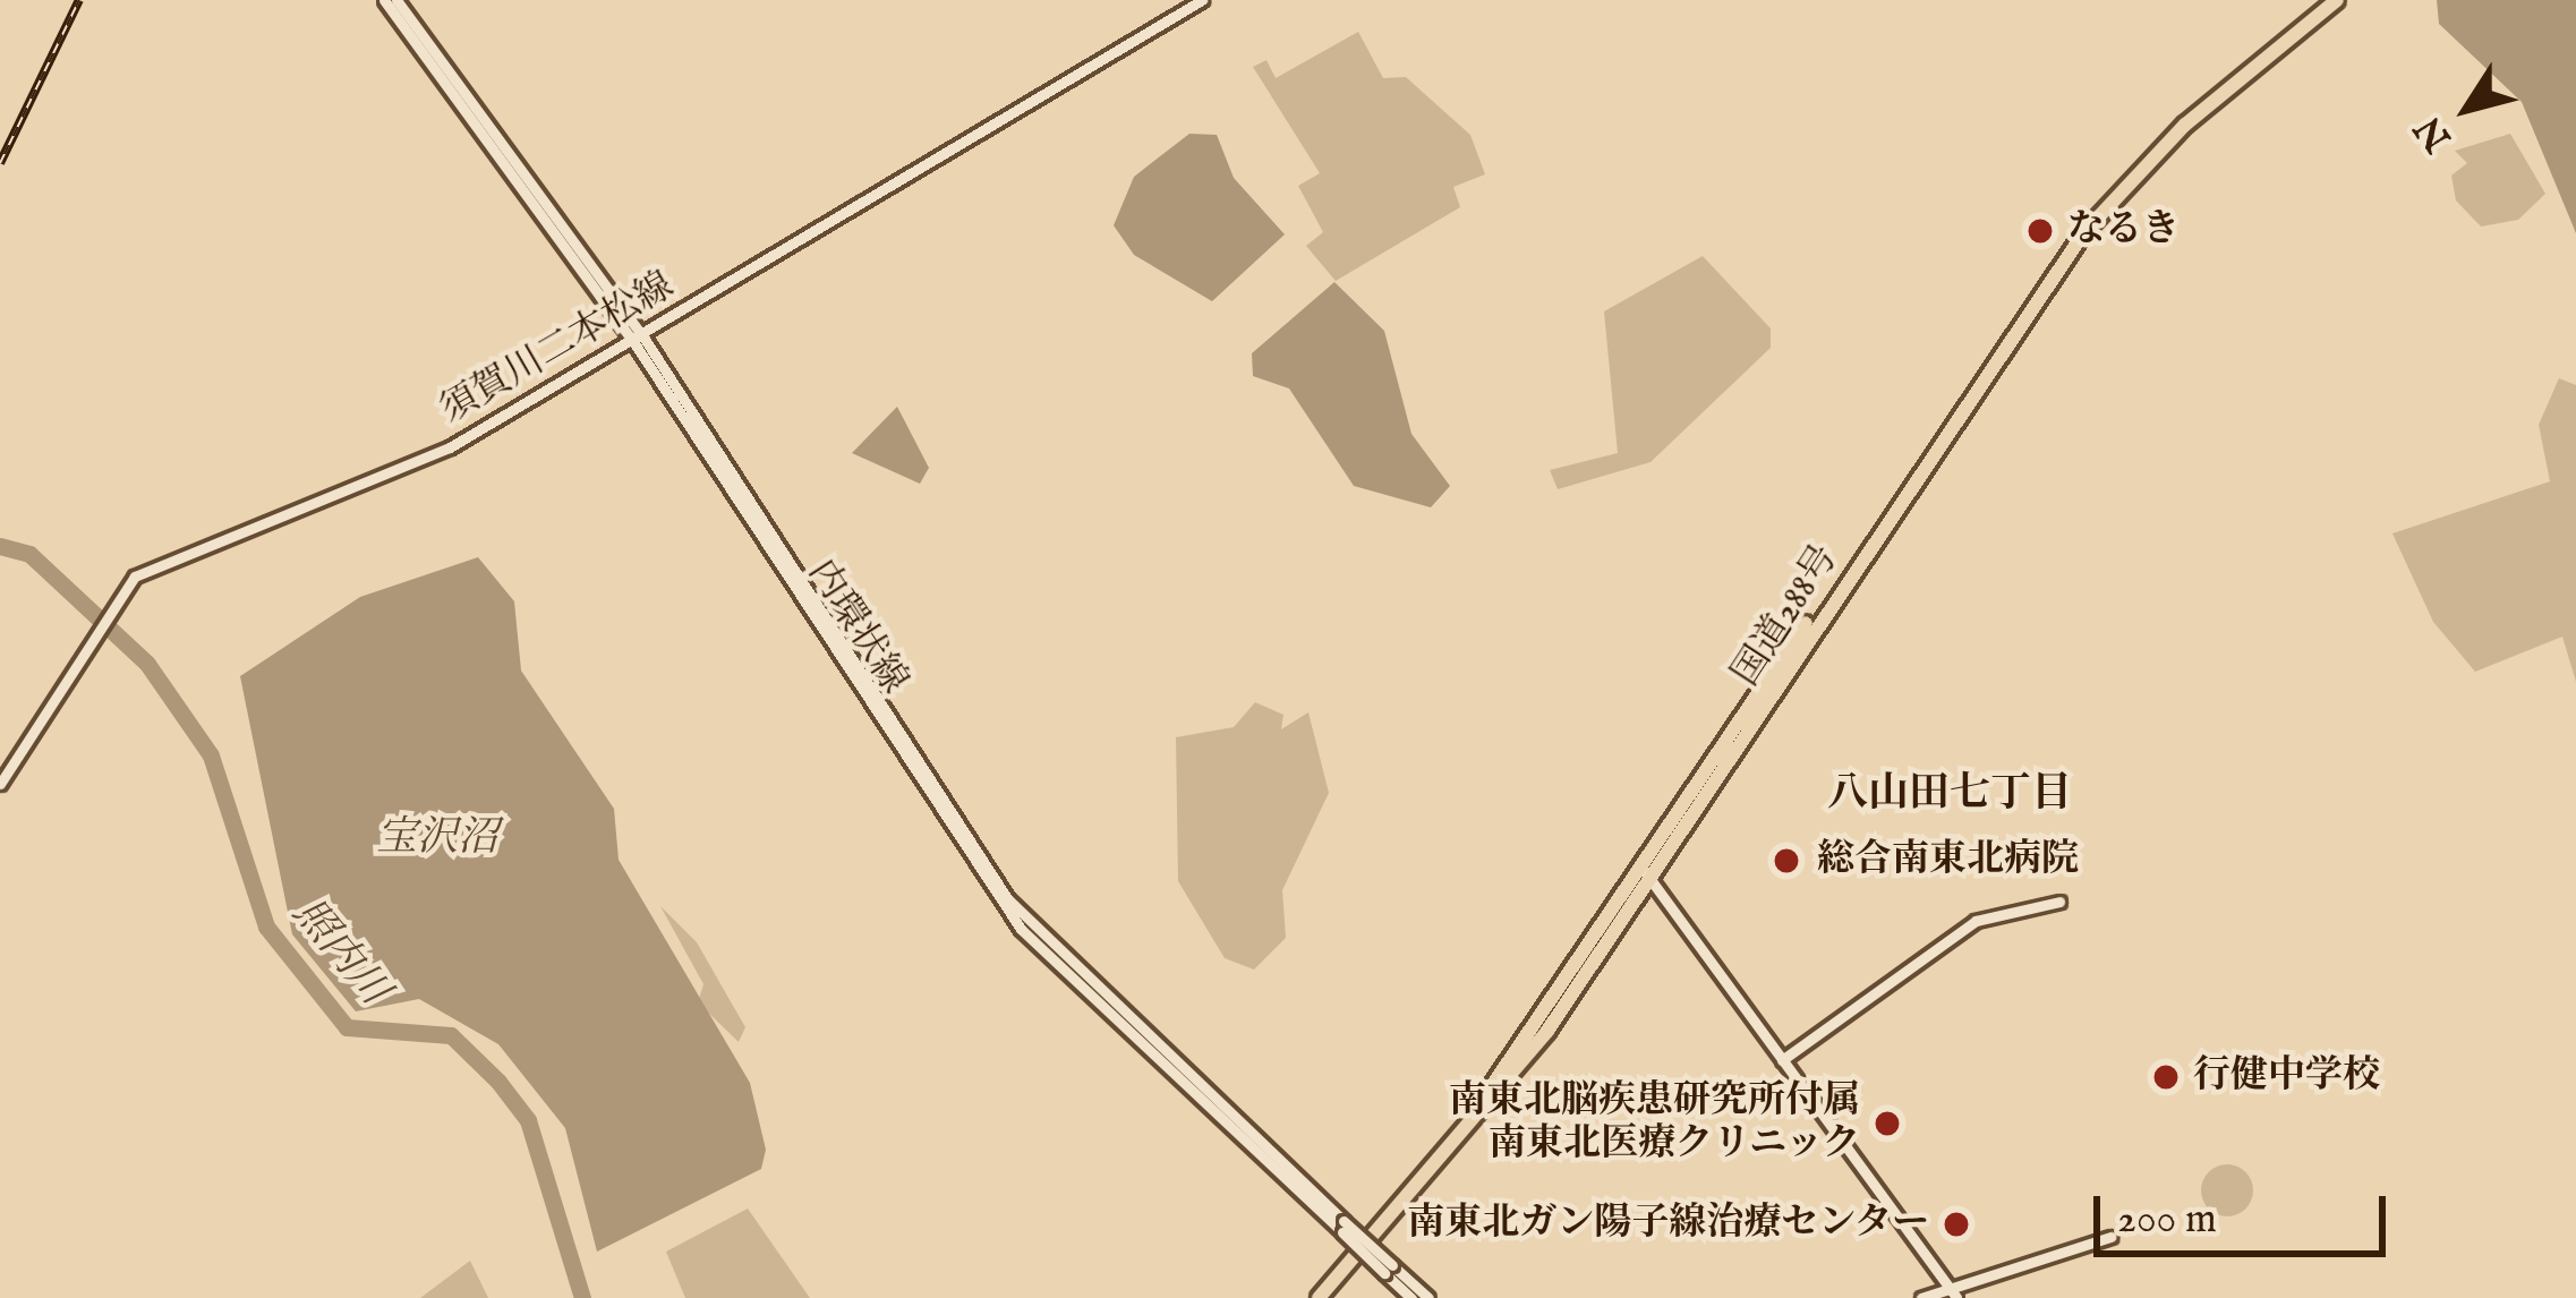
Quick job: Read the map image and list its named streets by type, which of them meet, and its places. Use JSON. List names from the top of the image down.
{
  "streets": {
    "highway": ["国道288号"],
    "street": ["須賀川二本松線", "内環状線"]
  },
  "crossings": [
    ["須賀川二本松線", "内環状線"]
  ],
  "districts": ["八山田七丁目"],
  "water": ["宝沢沼", "照内川"],
  "places": [
    "なるき",
    "総合南東北病院",
    "行健中学校",
    "南東北脳疾患研究所付属 南東北医療クリニック",
    "南東北ガン陽子線治療センター"
  ],
  "scale_bar": "200 m",
  "north": "bottom left"
}
